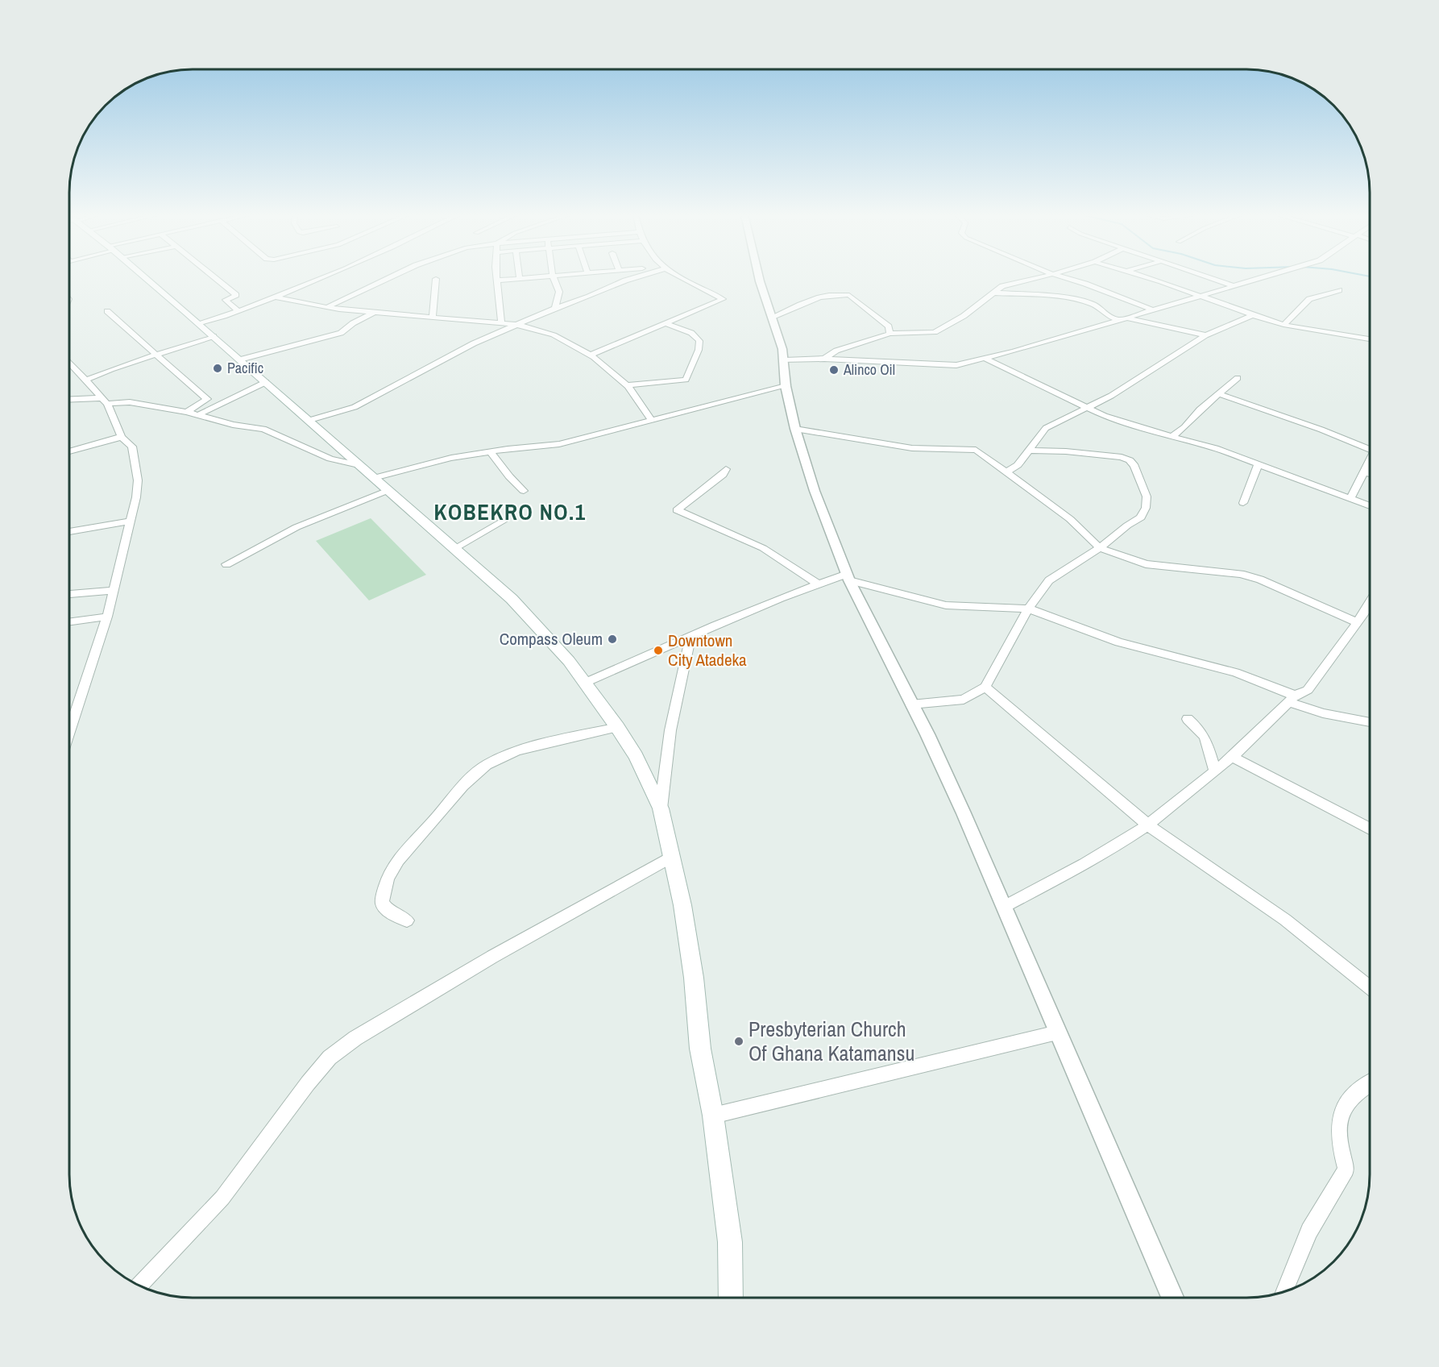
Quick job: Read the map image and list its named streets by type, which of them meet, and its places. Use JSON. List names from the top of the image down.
{
  "districts": ["KOBEKRO NO.1"],
  "places": [
    "Pacific",
    "Alinco Oil",
    "Compass Oleum",
    "Downtown City Atadeka",
    "Presbyterian Church Of Ghana Katamansu"
  ]
}
